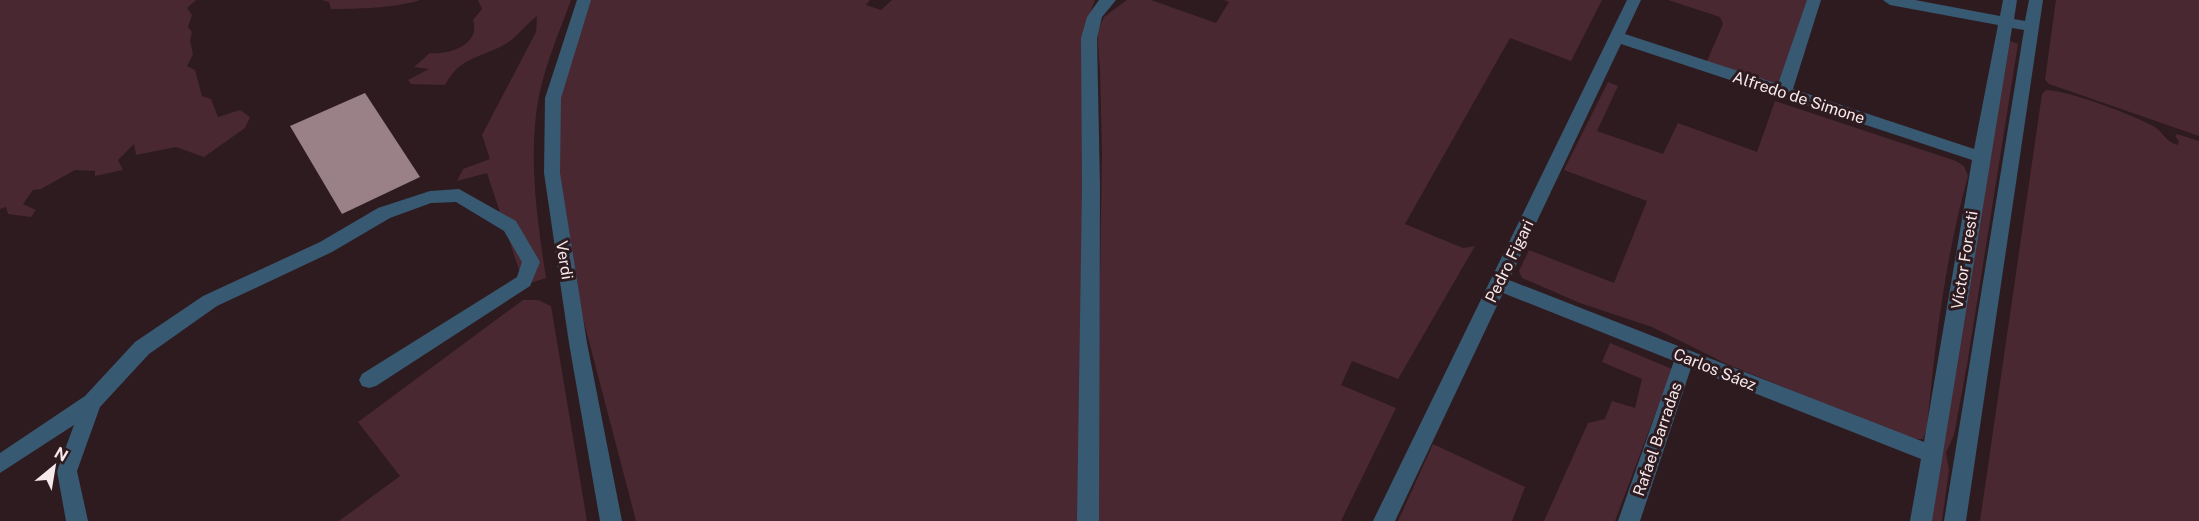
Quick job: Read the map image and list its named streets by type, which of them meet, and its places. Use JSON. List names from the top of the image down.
{
  "streets": {
    "street": [
      "Alfredo de Simone",
      "Verdi",
      "Víctor Foresti",
      "Pedro Figari",
      "Carlos Sáez",
      "Rafael Barradas"
    ]
  },
  "crossings": [
    ["Alfredo de Simone", "Víctor Foresti"],
    ["Alfredo de Simone", "Pedro Figari"],
    ["Víctor Foresti", "Carlos Sáez"],
    ["Pedro Figari", "Carlos Sáez"],
    ["Carlos Sáez", "Rafael Barradas"]
  ],
  "north": "top right"
}
